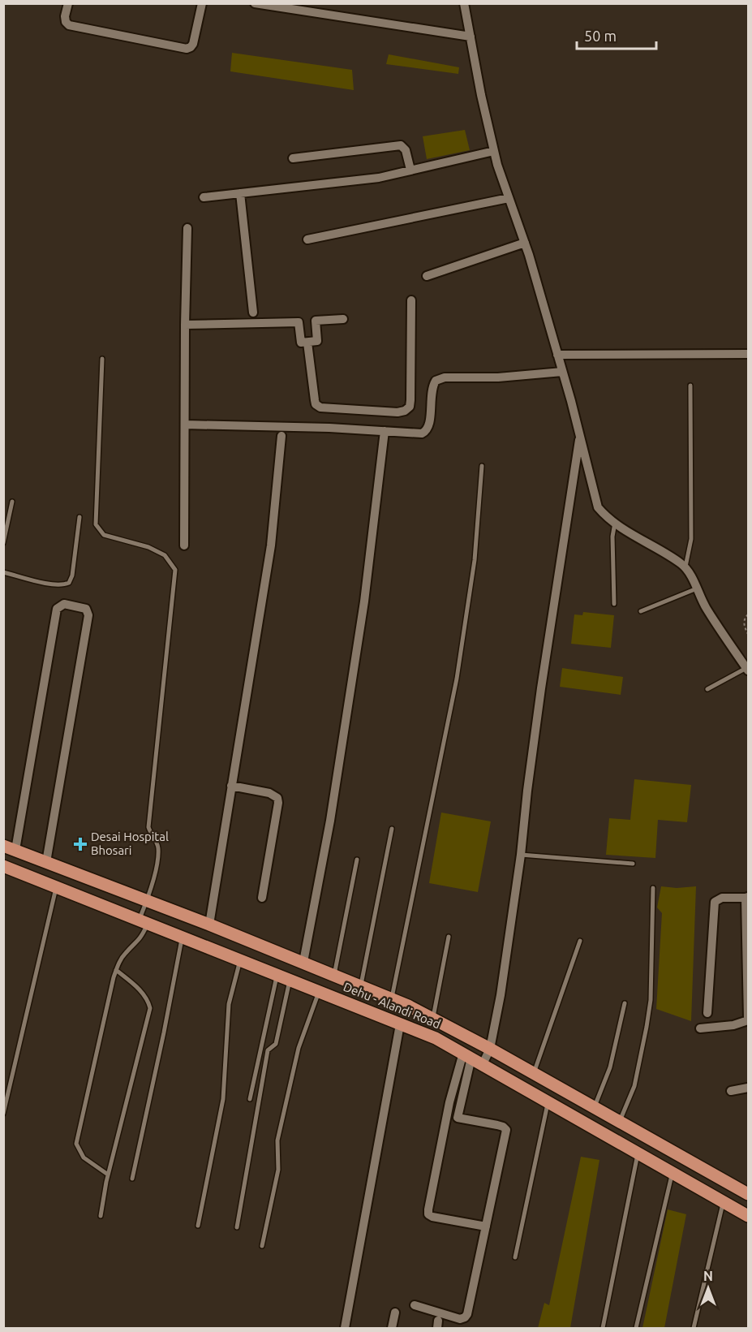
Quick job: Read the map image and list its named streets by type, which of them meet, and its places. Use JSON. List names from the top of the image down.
{
  "streets": {
    "main road": ["Dehu - Alandi Road"]
  },
  "places": {
    "health": ["Desai Hospital Bhosari"]
  },
  "scale_bar": "50 m",
  "north": "top"
}
